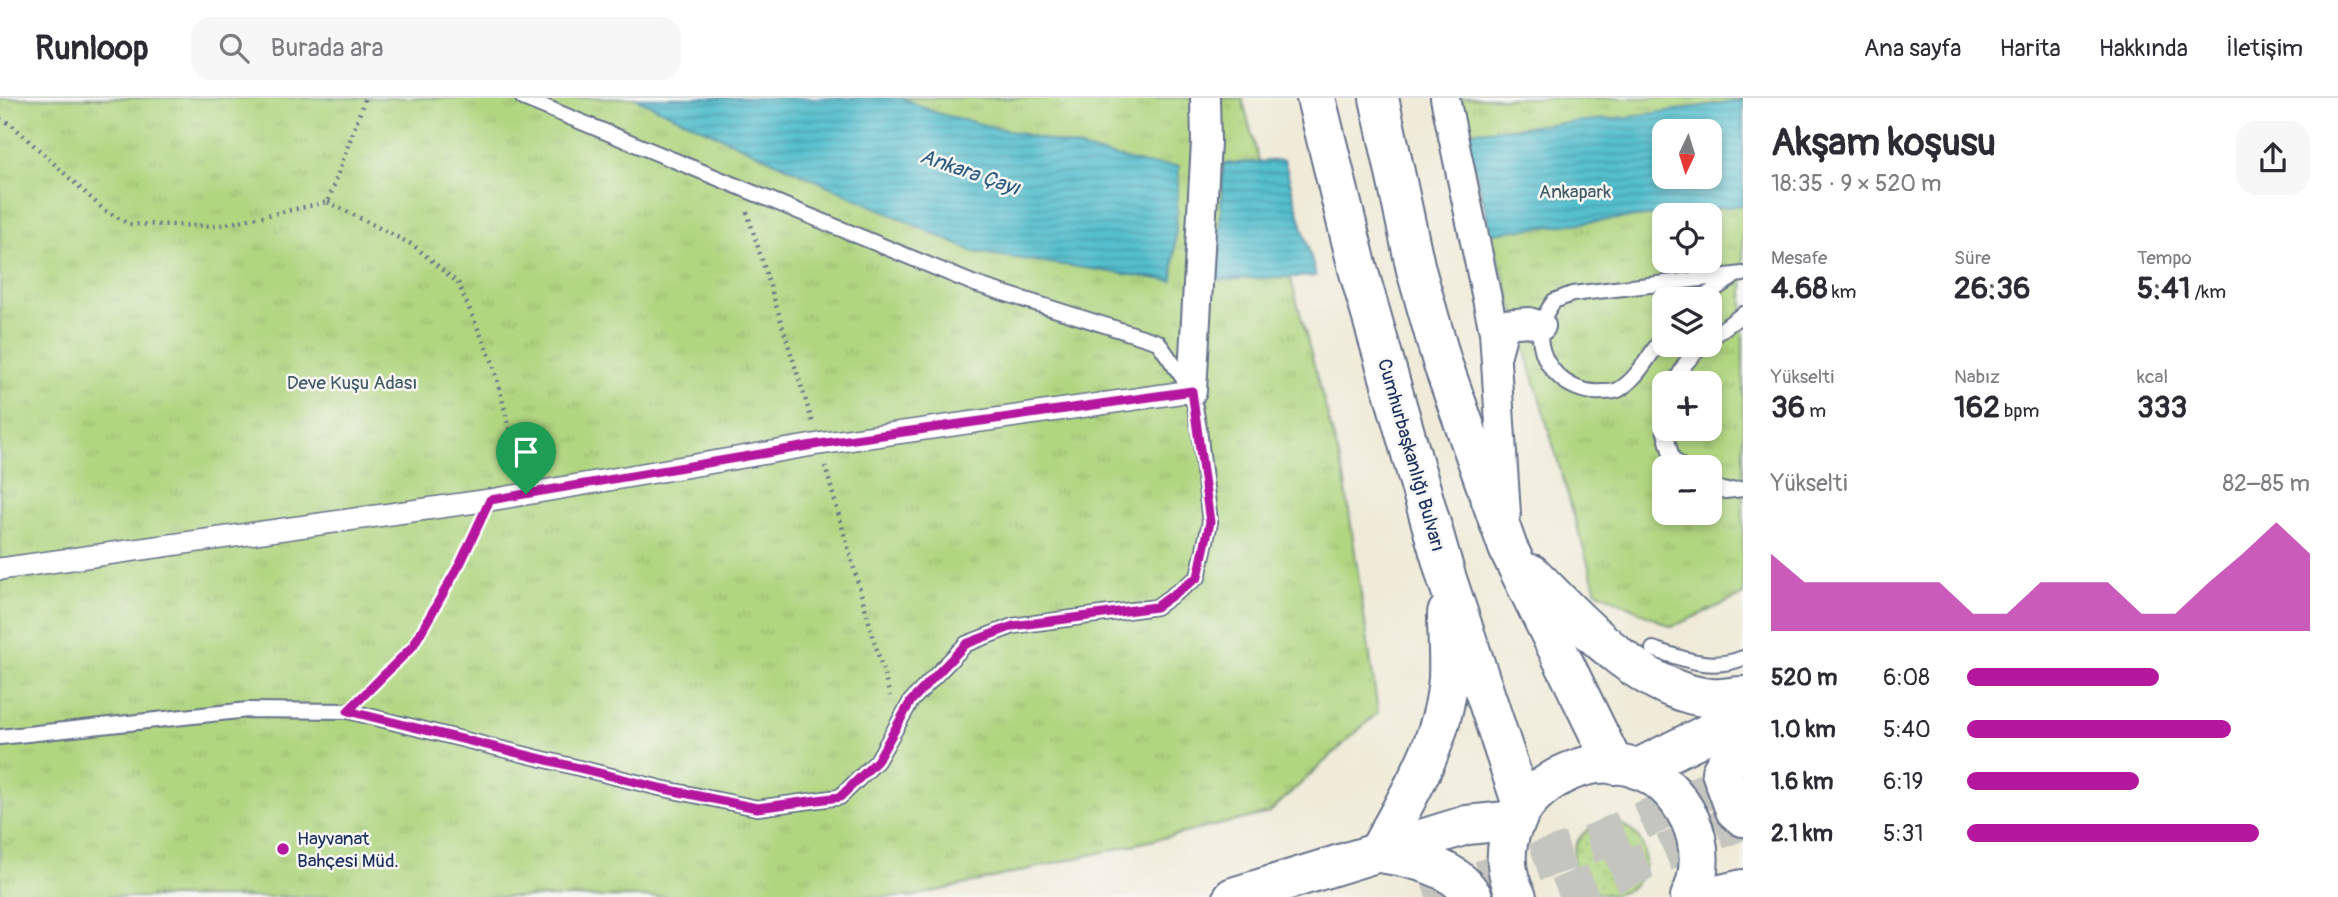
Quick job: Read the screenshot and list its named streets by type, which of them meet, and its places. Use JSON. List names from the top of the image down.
{
  "streets": {
    "main road": ["Cumhurbaşkanlığı Bulvarı"]
  },
  "water": ["Ankara Çayı"],
  "parks": ["Ankapark", "Deve Kuşu Adası"],
  "places": ["Hayvanat Bahçesi Müd."],
  "north": "bottom",
  "page": {
    "header": "Runloop",
    "search": "Burada ara",
    "nav": [
      "Ana sayfa",
      "Harita",
      "Hakkında",
      "İletişim"
    ],
    "heading": ["Akşam koşusu", "18:35 · 9 × 520 m"],
    "map_buttons": ["+", "−"],
    "stats": [
      ["Mesafe", "4.68 km"],
      ["Süre", "26:36"],
      ["Tempo", "5:41 /km"],
      ["Yükselti", "36 m"],
      ["Nabız", "162 bpm"],
      ["kcal", "333"]
    ],
    "chart": ["Yükselti", "82–85 m"],
    "list": [
      {
        "name": "520 m",
        "note": "6:08"
      },
      {
        "name": "1.0 km",
        "note": "5:40"
      },
      {
        "name": "1.6 km",
        "note": "6:19"
      },
      {
        "name": "2.1 km",
        "note": "5:31"
      }
    ]
  }
}
